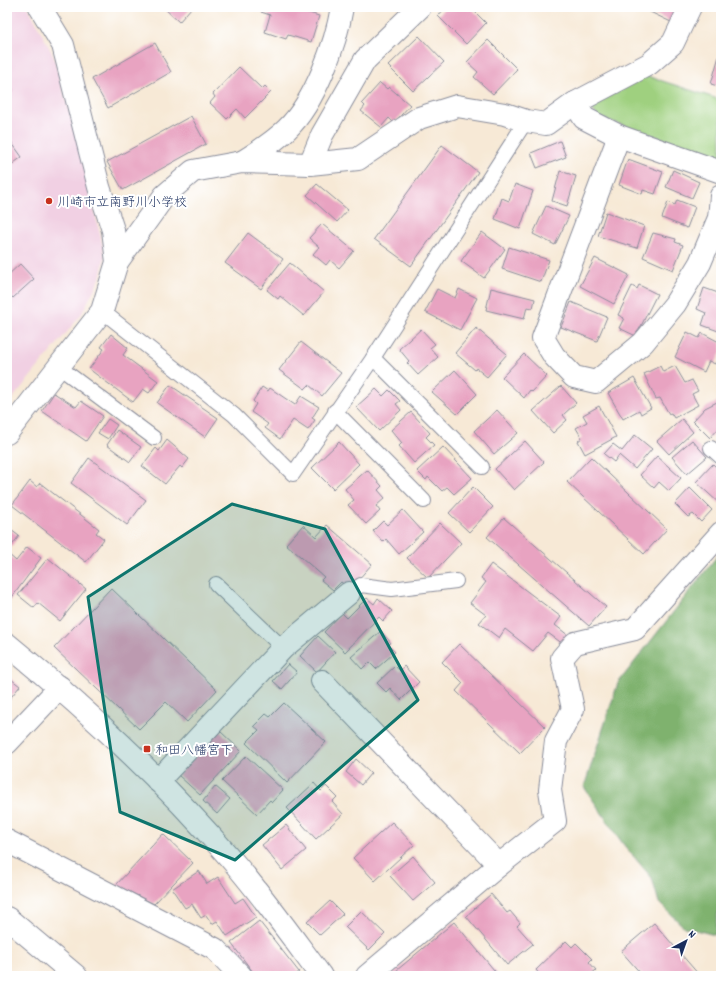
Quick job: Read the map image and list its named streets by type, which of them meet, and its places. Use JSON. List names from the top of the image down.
{
  "places": {
    "other": ["川崎市立南野川小学校"],
    "transit": ["和田八幡宮下"]
  },
  "north": "top right"
}
